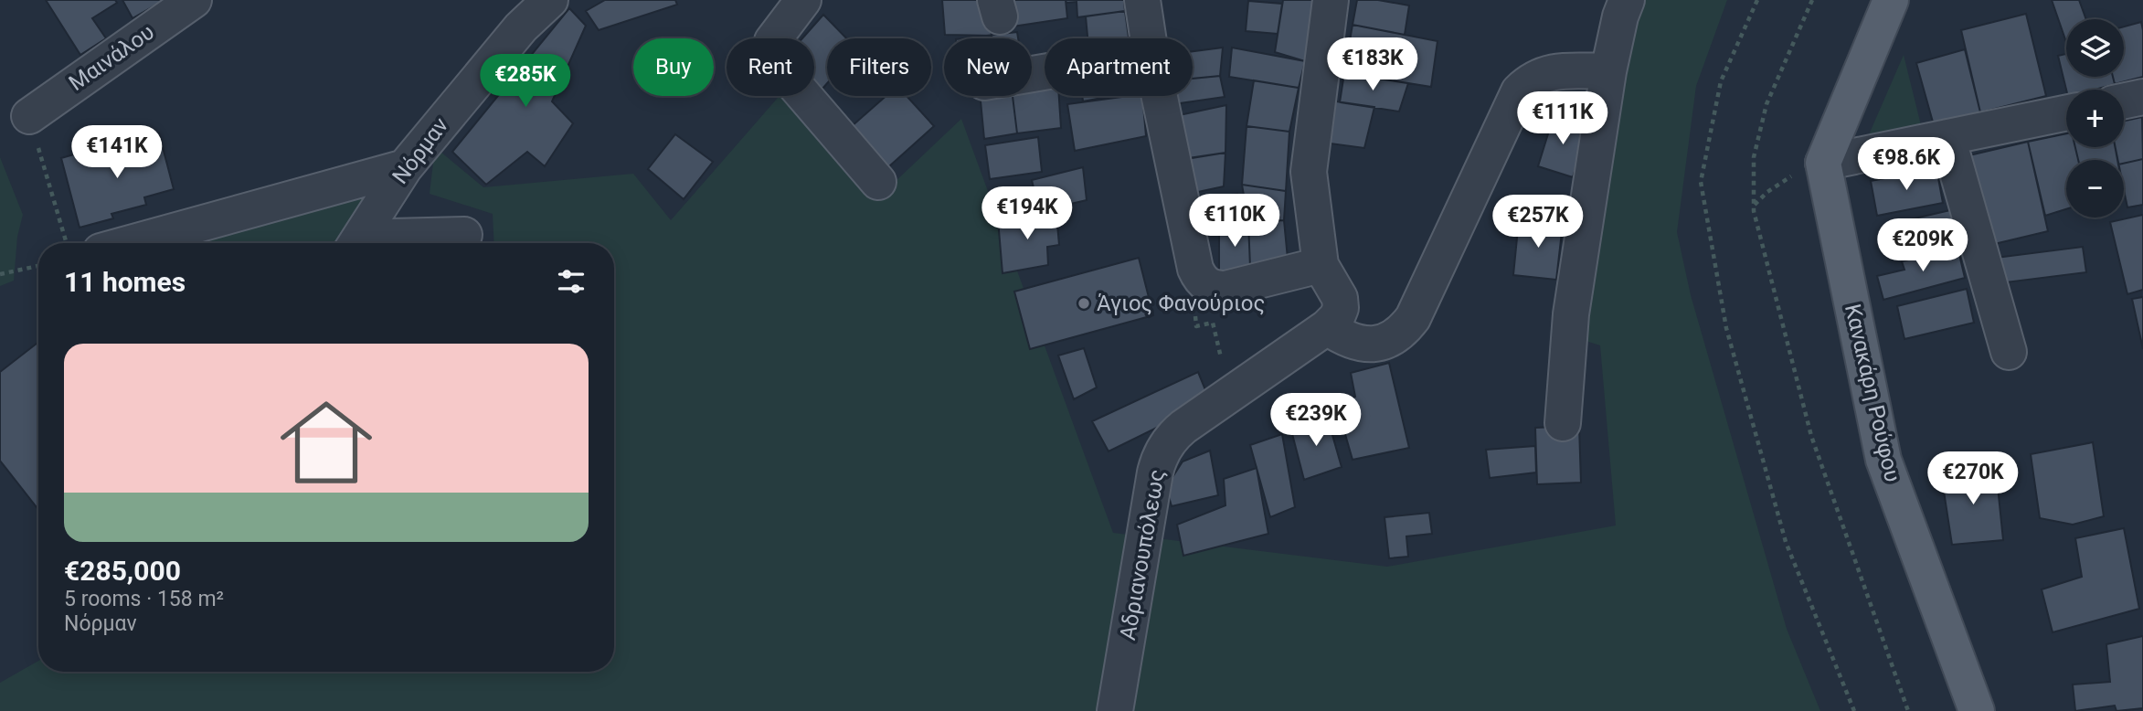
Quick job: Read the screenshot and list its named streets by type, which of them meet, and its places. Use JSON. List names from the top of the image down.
{
  "streets": {
    "main road": ["Κανακάρη Ρούφου"],
    "street": ["Μαινάλου", "Νόρμαν", "Αδριανουπόλεως"]
  },
  "places": ["Άγιος Φανούριος"],
  "page": {
    "map_buttons": ["+", "−"],
    "price": [
      "€183K",
      "€285K",
      "€111K",
      "€141K",
      "€98.6K",
      "€194K",
      "€110K",
      "€257K",
      "€209K",
      "€239K",
      "€270K"
    ],
    "chip": [
      "Buy",
      "Rent",
      "Filters",
      "New",
      "Apartment"
    ],
    "heading": "11 homes",
    "list": [
      {
        "name": "€285,000",
        "note": "5 rooms · 158 m² · Νόρμαν"
      }
    ]
  }
}
